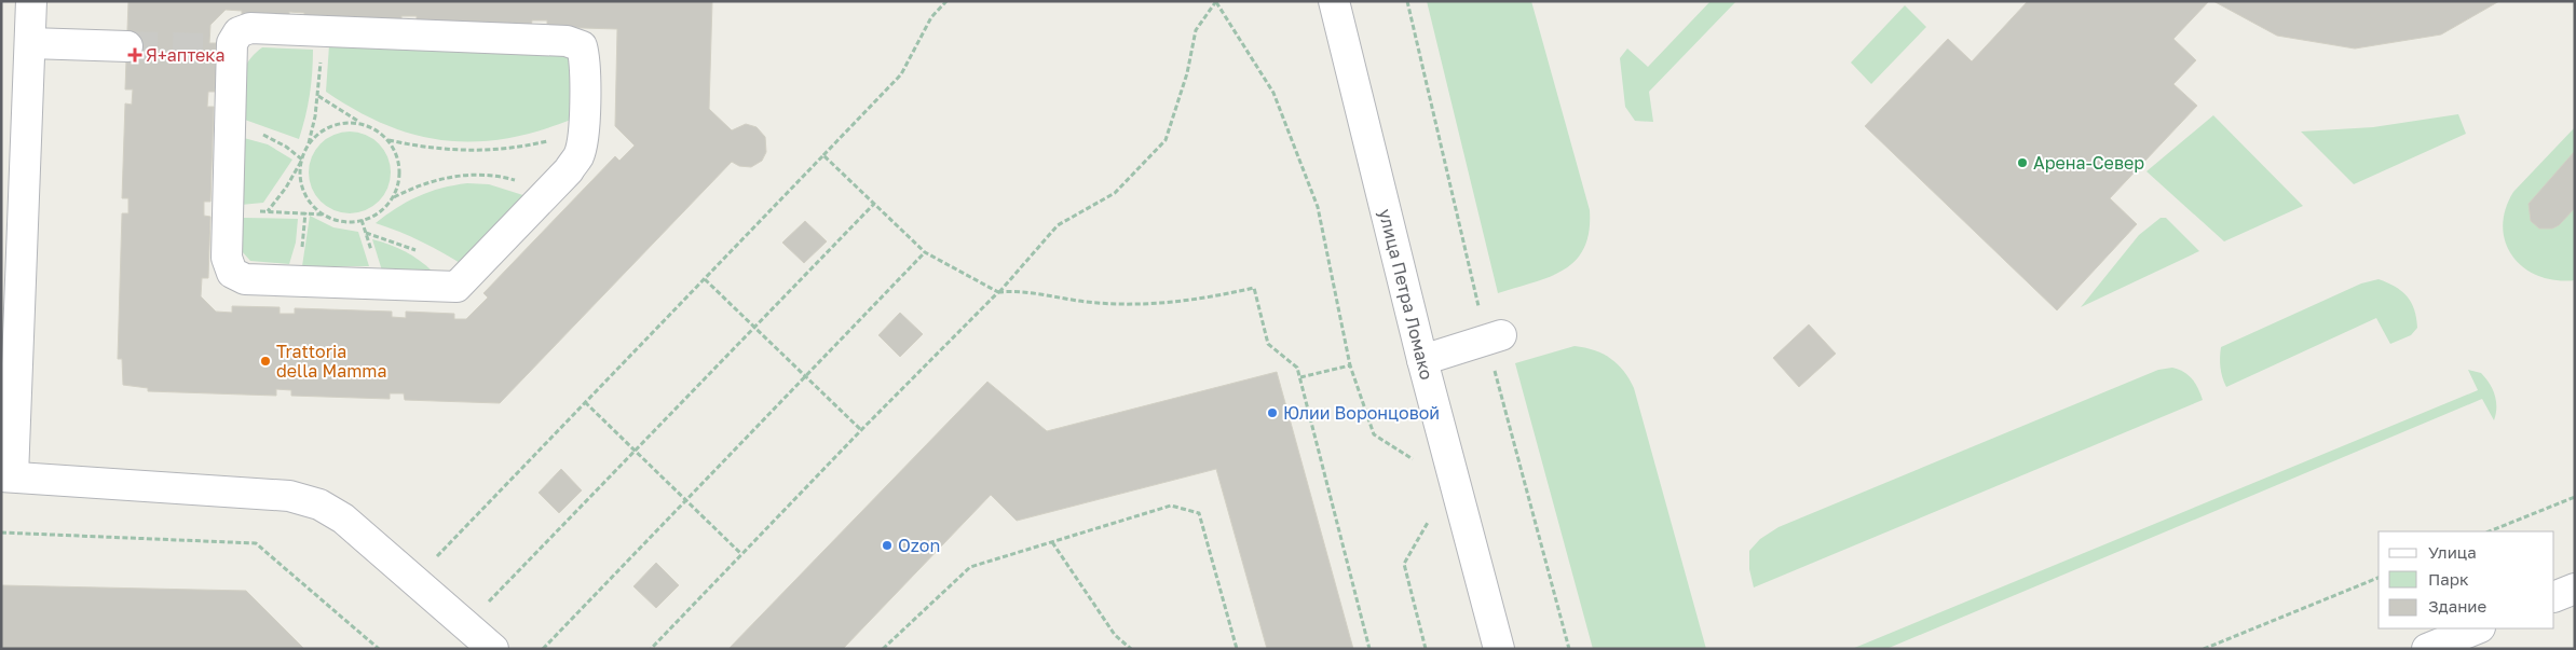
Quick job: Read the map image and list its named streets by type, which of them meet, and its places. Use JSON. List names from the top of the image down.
{
  "streets": {
    "street": ["улица Петра Ломако"]
  },
  "places": {
    "health": ["Я+аптека"],
    "other": [
      "Арена-Север",
      "Trattoria della Mamma",
      "Юлии Воронцовой",
      "Ozon"
    ]
  },
  "legend": ["Улица", "Парк", "Здание"]
}
